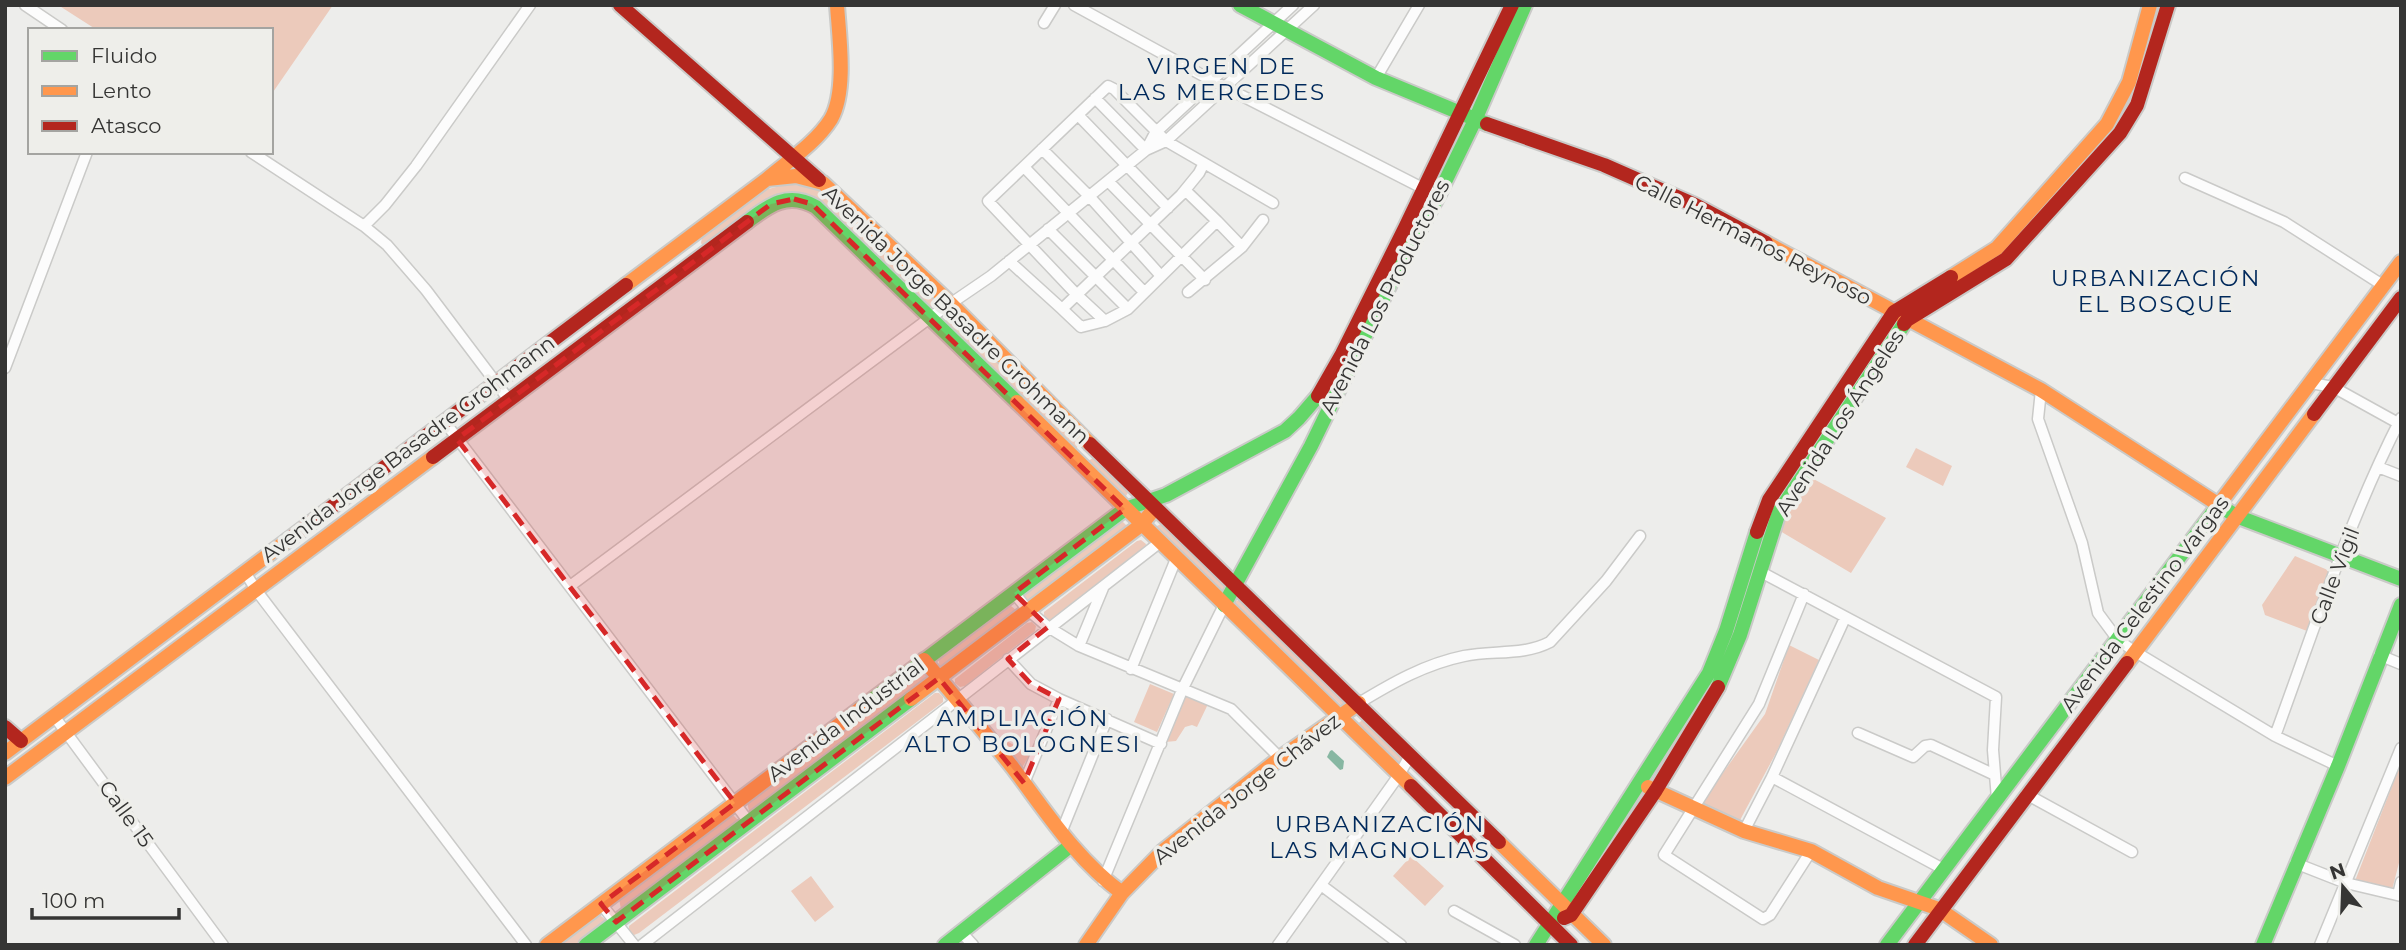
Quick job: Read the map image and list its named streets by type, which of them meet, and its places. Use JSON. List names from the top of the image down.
{
  "streets": {
    "main road": [
      "Calle Hermanos Reynoso",
      "Avenida Los Productores",
      "Avenida Jorge Basadre Grohmann",
      "Avenida Los Ángeles",
      "Avenida Celestino Vargas",
      "Avenida Industrial",
      "Avenida Jorge Chávez"
    ],
    "street": ["Calle Vigil", "Calle 15"]
  },
  "crossings": [
    ["Calle Hermanos Reynoso", "Avenida Los Productores"],
    ["Calle Hermanos Reynoso", "Avenida Los Ángeles"],
    ["Calle Hermanos Reynoso", "Calle Vigil"],
    ["Calle Hermanos Reynoso", "Avenida Celestino Vargas"],
    ["Avenida Los Productores", "Avenida Jorge Basadre Grohmann"],
    ["Avenida Los Productores", "Avenida Industrial"],
    ["Avenida Jorge Basadre Grohmann", "Avenida Los Ángeles"],
    ["Avenida Jorge Basadre Grohmann", "Avenida Industrial"],
    ["Avenida Jorge Basadre Grohmann", "Avenida Jorge Chávez"],
    ["Avenida Jorge Basadre Grohmann", "Calle 15"]
  ],
  "districts": [
    "VIRGEN DE LAS MERCEDES",
    "URBANIZACIÓN EL BOSQUE",
    "AMPLIACIÓN ALTO BOLOGNESI",
    "URBANIZACIÓN LAS MAGNOLIAS"
  ],
  "legend": ["Fluido", "Lento", "Atasco"],
  "scale_bar": "100 m",
  "north": "top"
}
